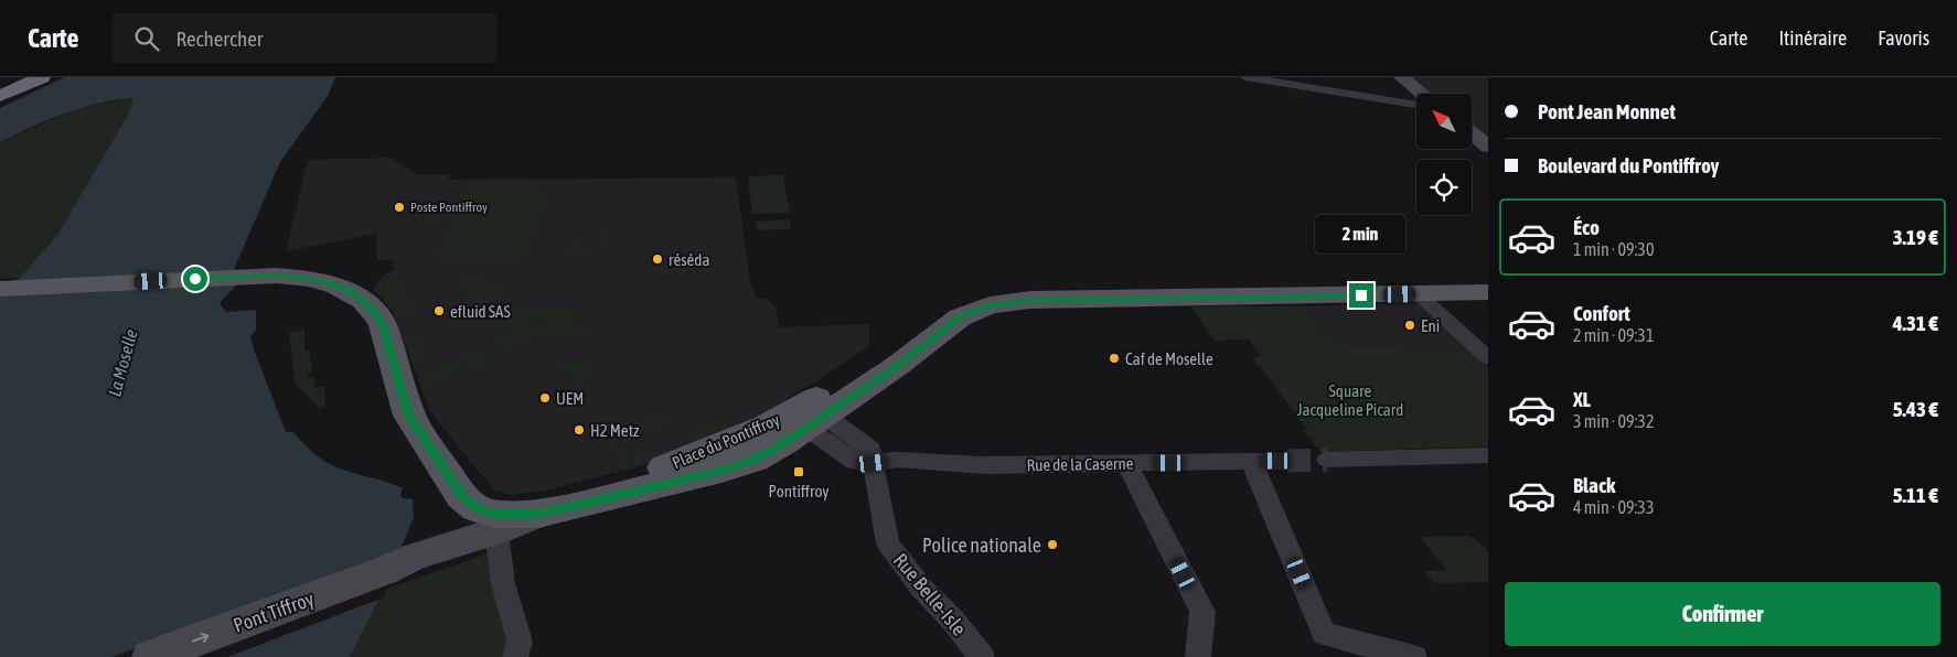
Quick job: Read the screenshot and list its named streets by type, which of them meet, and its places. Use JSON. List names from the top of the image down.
{
  "streets": {
    "main road": ["Place du Pontiffroy", "Pont Tiffroy"],
    "street": ["Rue de la Caserne", "Rue Belle-Isle"]
  },
  "crossings": [
    ["Place du Pontiffroy", "Rue de la Caserne"],
    ["Place du Pontiffroy", "Rue Belle-Isle"],
    ["Place du Pontiffroy", "Pont Tiffroy"],
    ["Rue de la Caserne", "Rue Belle-Isle"]
  ],
  "one_way": ["Pont Tiffroy"],
  "water": ["La Moselle"],
  "parks": ["Square Jacqueline Picard"],
  "places": {
    "other": [
      "Poste Pontiffroy",
      "réséda",
      "efluid SAS",
      "Eni",
      "Caf de Moselle",
      "UEM",
      "H2 Metz",
      "Police nationale"
    ],
    "transit": ["Pontiffroy"]
  },
  "north": "top left",
  "page": {
    "header": "Carte",
    "search": "Rechercher",
    "nav": ["Carte", "Itinéraire", "Favoris"],
    "banner": ["Pont Jean Monnet", "Boulevard du Pontiffroy"],
    "list": [
      {
        "name": "Éco",
        "note": "1 min · 09:30",
        "value": "3.19 €"
      },
      {
        "name": "Confort",
        "note": "2 min · 09:31",
        "value": "4.31 €"
      },
      {
        "name": "XL",
        "note": "3 min · 09:32",
        "value": "5.43 €"
      },
      {
        "name": "Black",
        "note": "4 min · 09:33",
        "value": "5.11 €"
      }
    ],
    "bubble": "2 min",
    "buttons": "Confirmer"
  }
}
